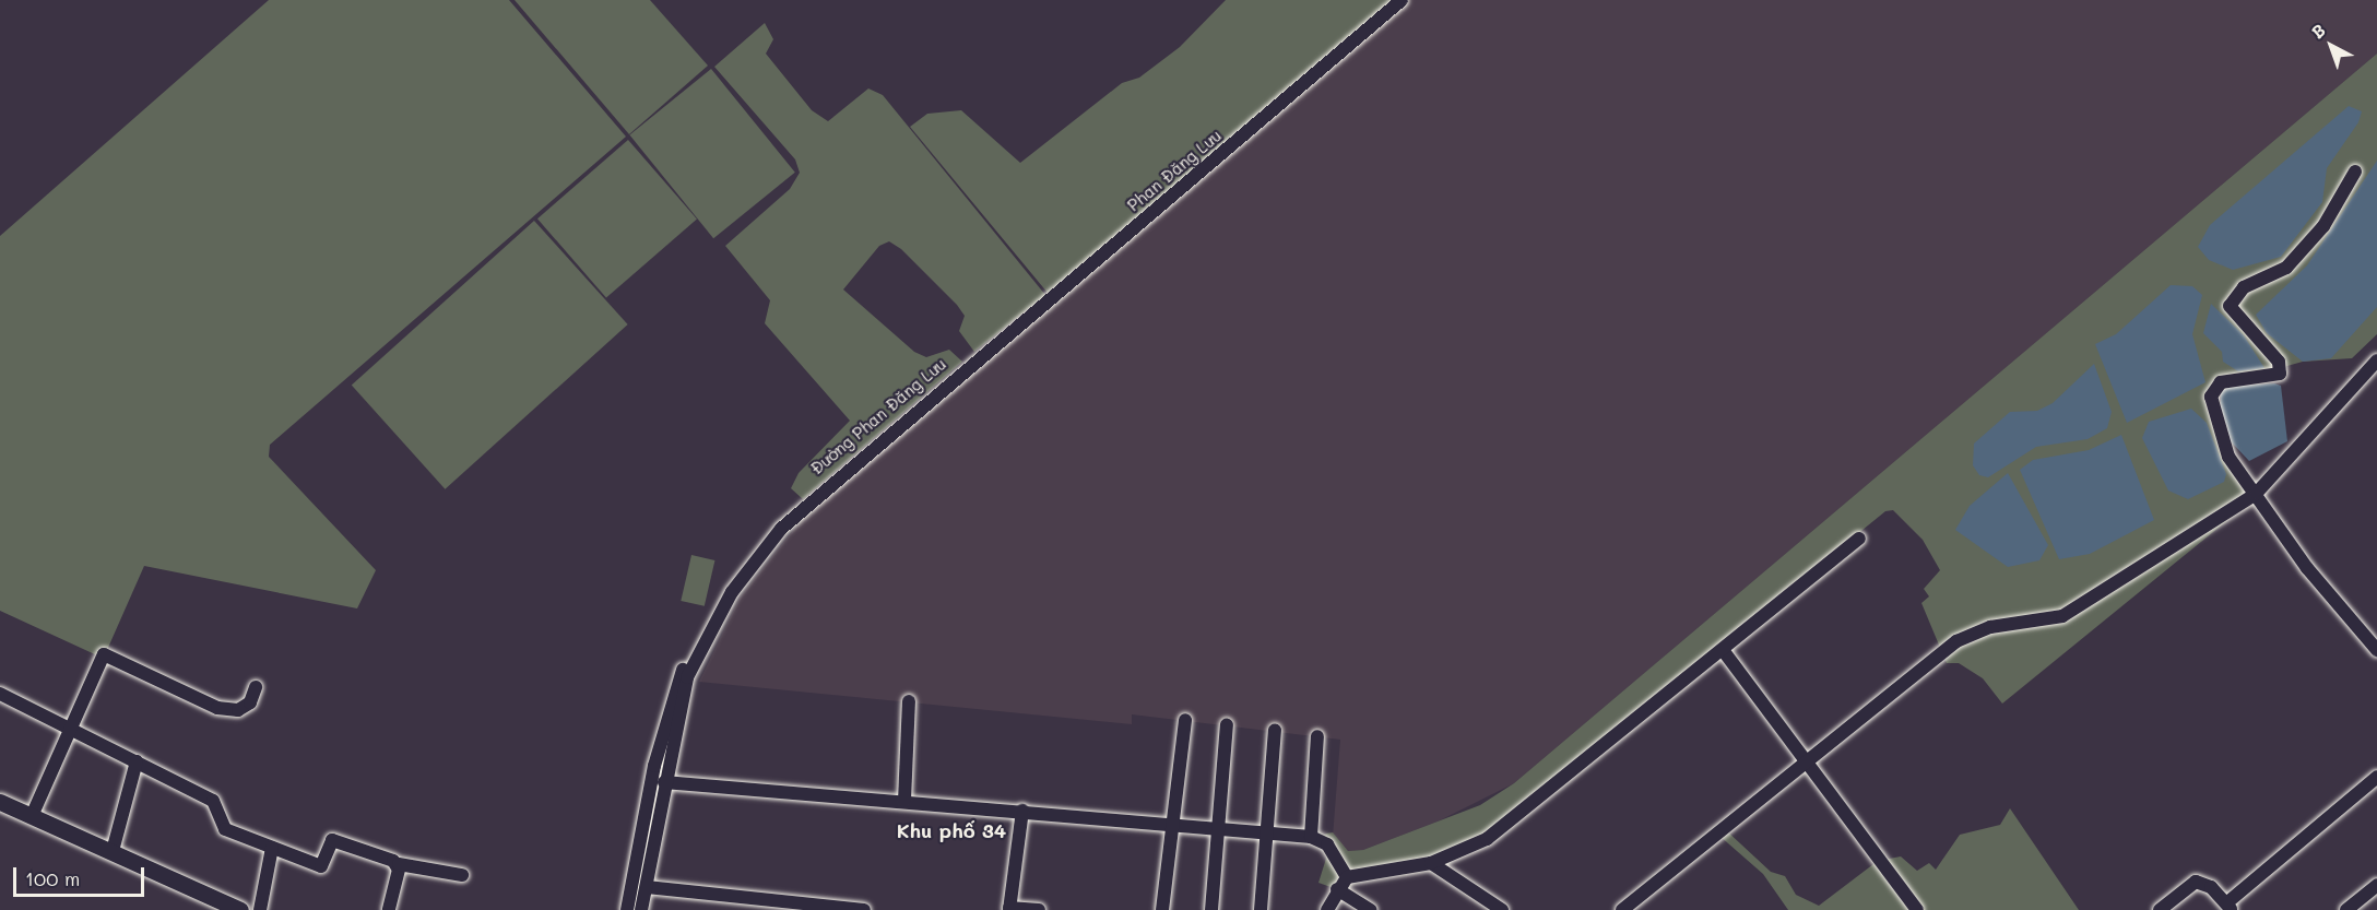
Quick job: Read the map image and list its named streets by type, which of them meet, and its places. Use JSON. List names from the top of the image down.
{
  "streets": {
    "street": ["Phan Đăng Lưu", "Đường Phan Đăng Lưu"]
  },
  "crossings": [
    ["Phan Đăng Lưu", "Đường Phan Đăng Lưu"]
  ],
  "districts": ["Khu phố 34"],
  "scale_bar": "100 m",
  "north": "top left"
}
